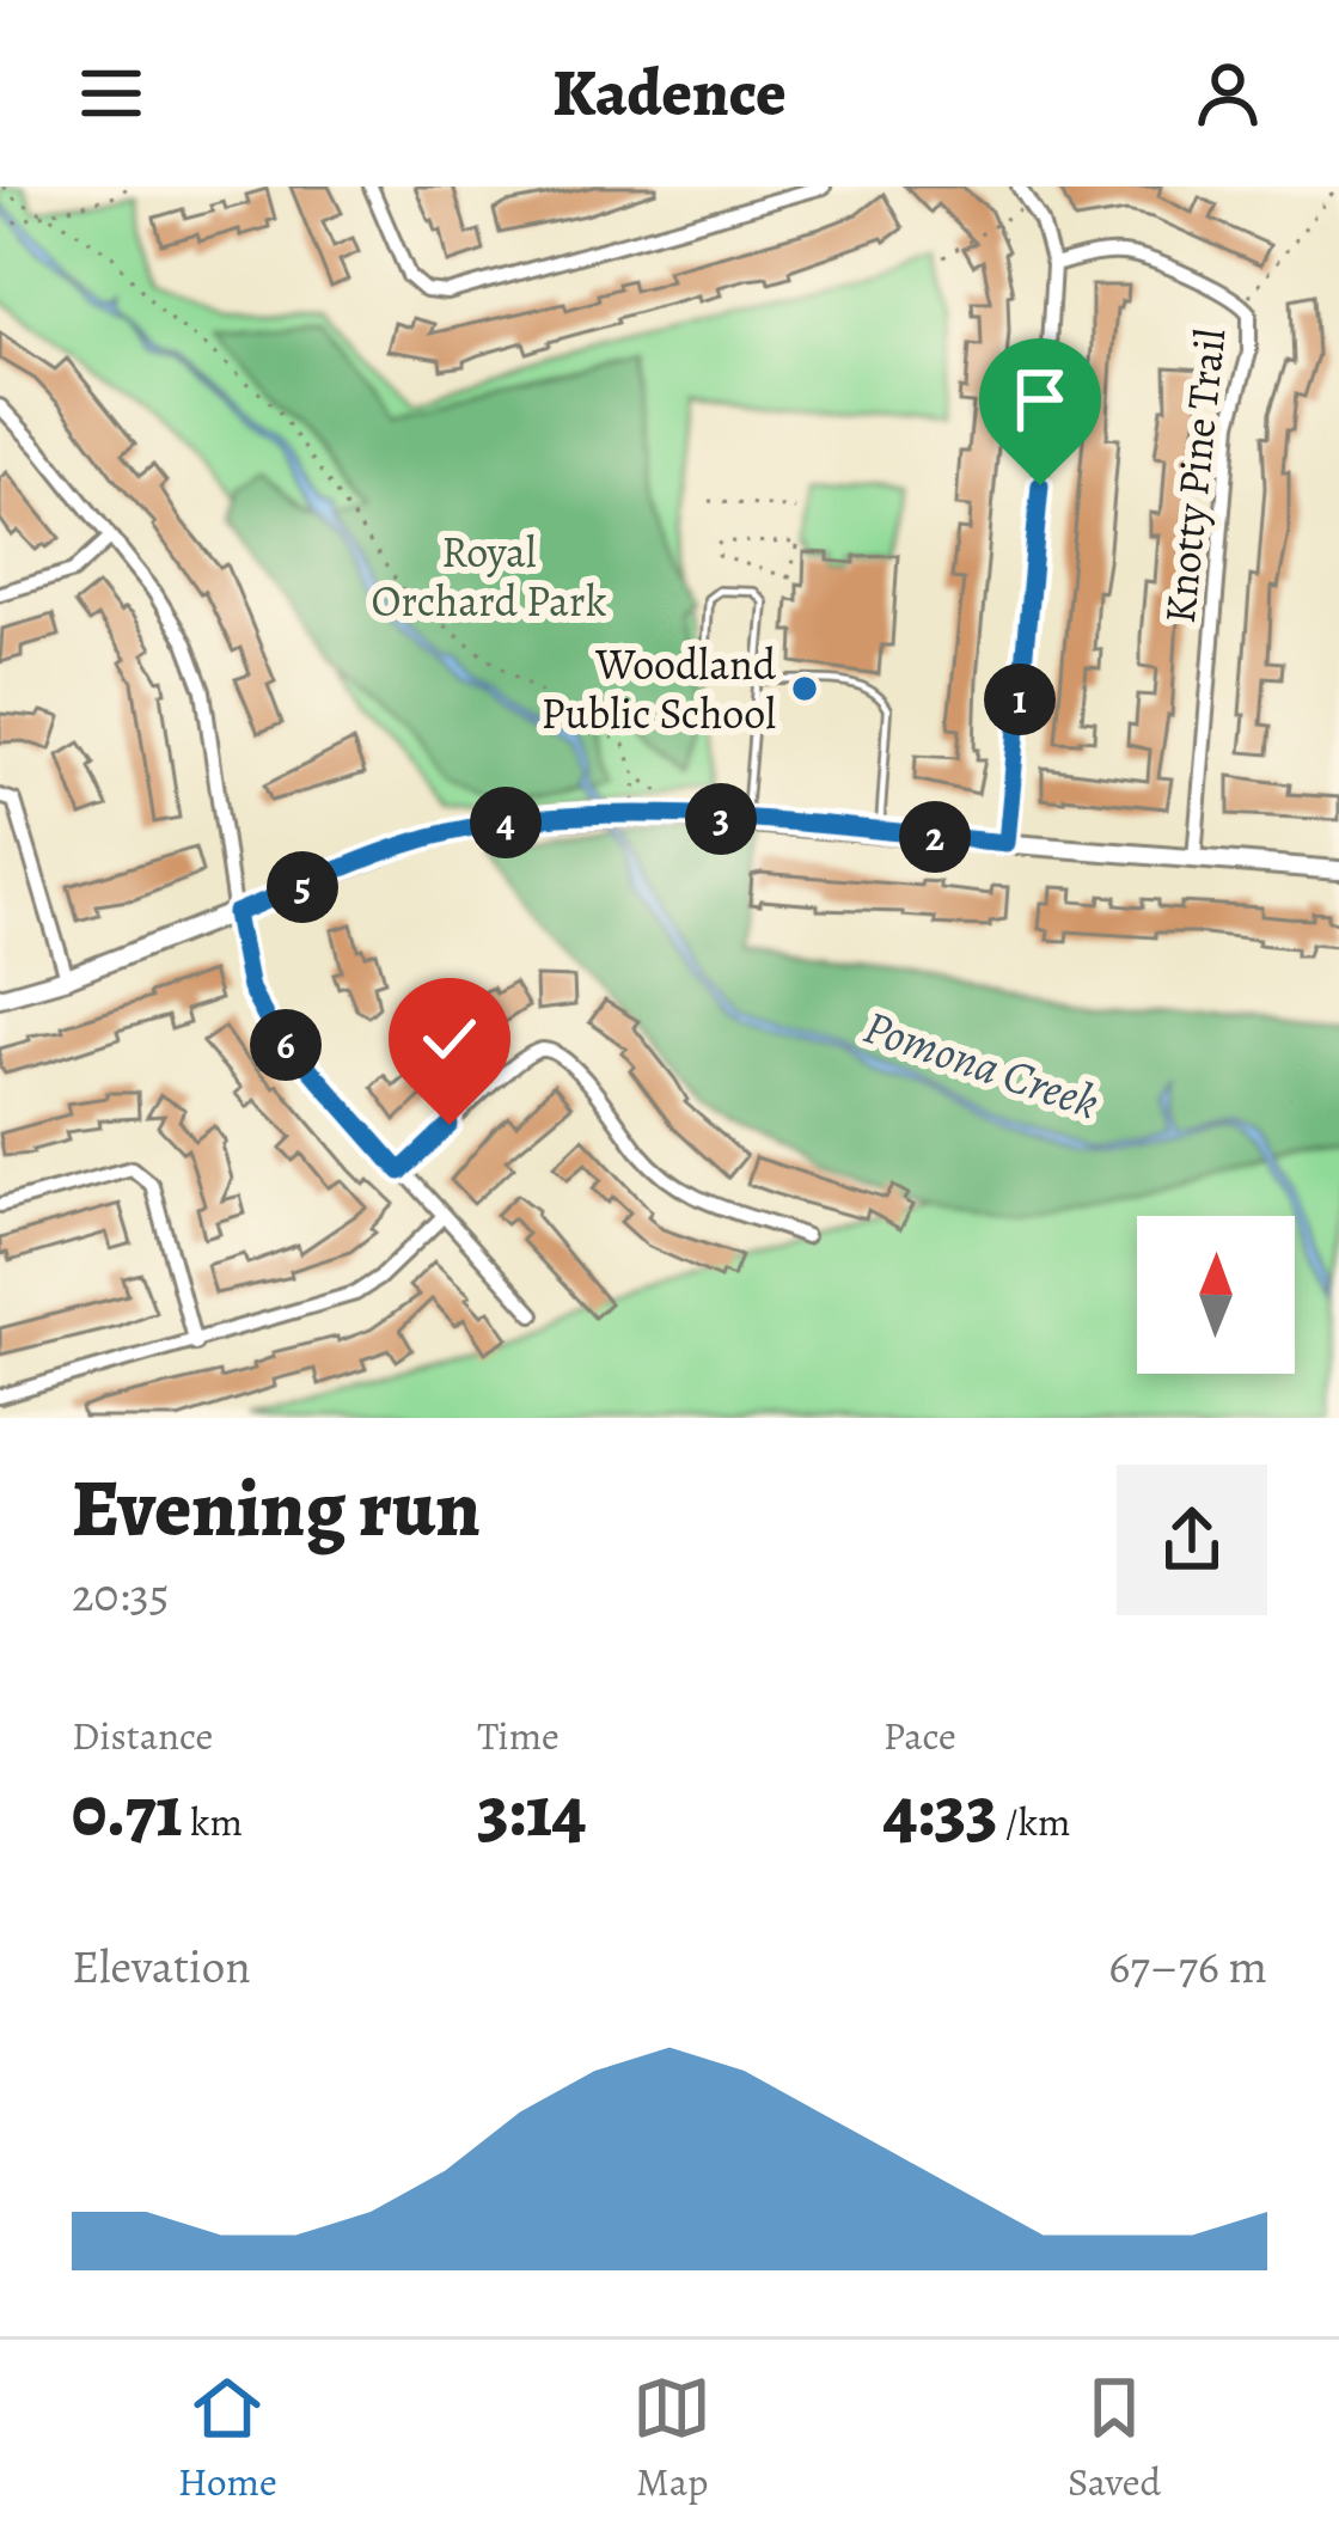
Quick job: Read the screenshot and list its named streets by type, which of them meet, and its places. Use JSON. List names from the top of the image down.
{
  "streets": {
    "street": ["Knotty Pine Trail"]
  },
  "water": ["Pomona Creek"],
  "parks": ["Royal Orchard Park"],
  "places": ["Woodland Public School"],
  "north": "top",
  "page": {
    "header": "Kadence",
    "pins": [
      "1",
      "3",
      "4",
      "2",
      "5",
      "6"
    ],
    "heading": ["Evening run", "20:35"],
    "stats": [
      ["Distance", "0.71 km"],
      ["Time", "3:14"],
      ["Pace", "4:33 /km"]
    ],
    "chart": ["Elevation", "67–76 m"],
    "tabs": ["Home", "Map", "Saved"]
  }
}
